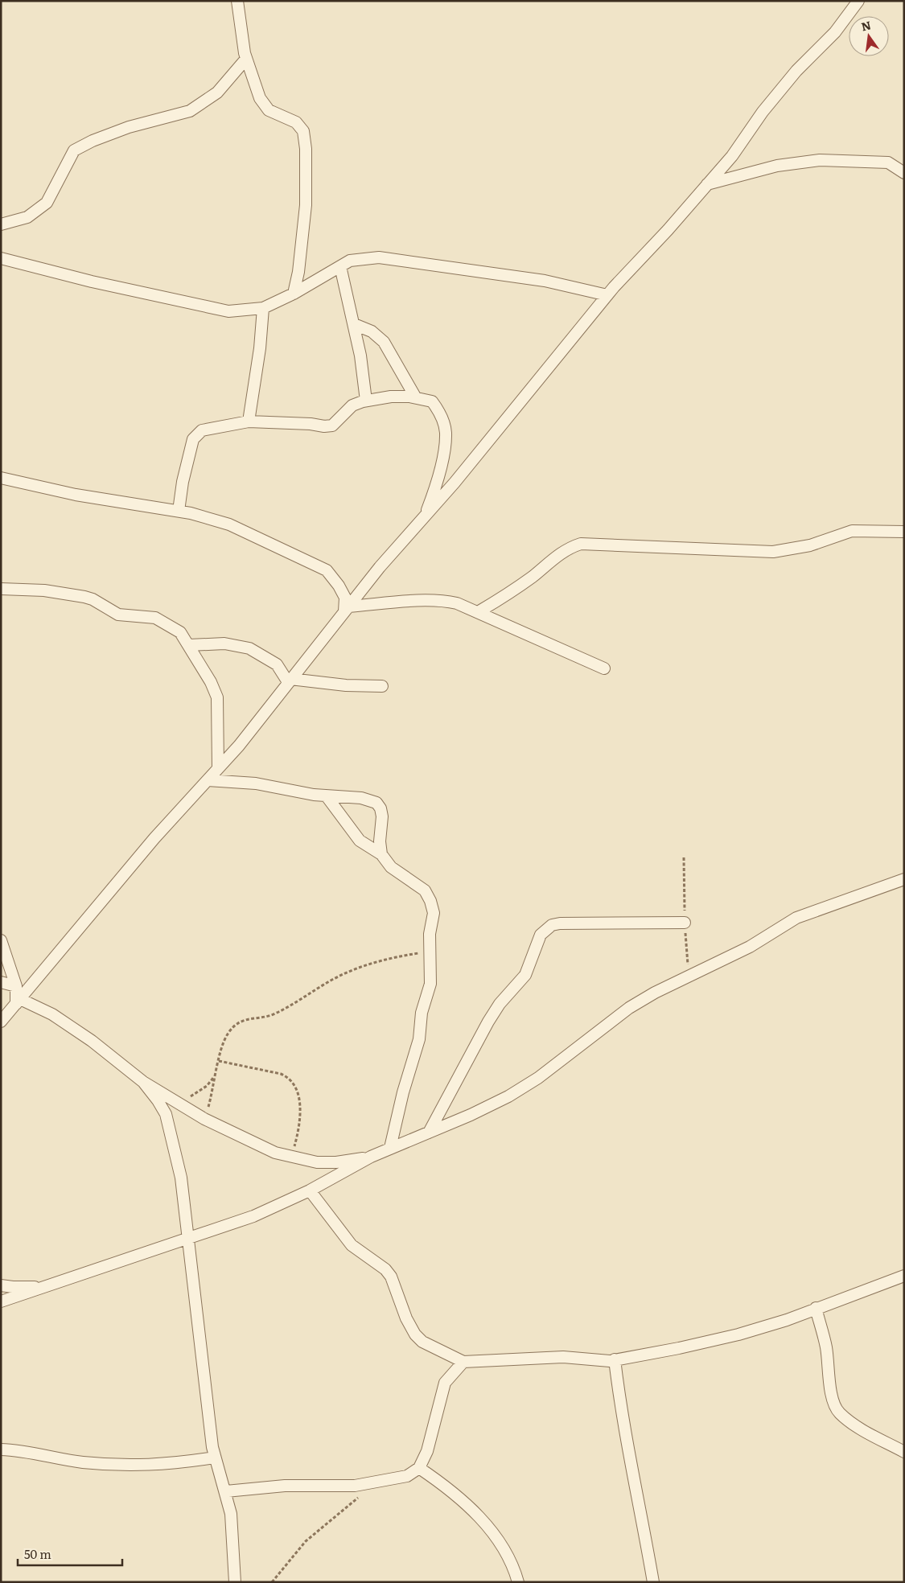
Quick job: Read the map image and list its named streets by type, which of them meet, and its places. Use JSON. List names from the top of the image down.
{
  "scale_bar": "50 m",
  "north": "top"
}
